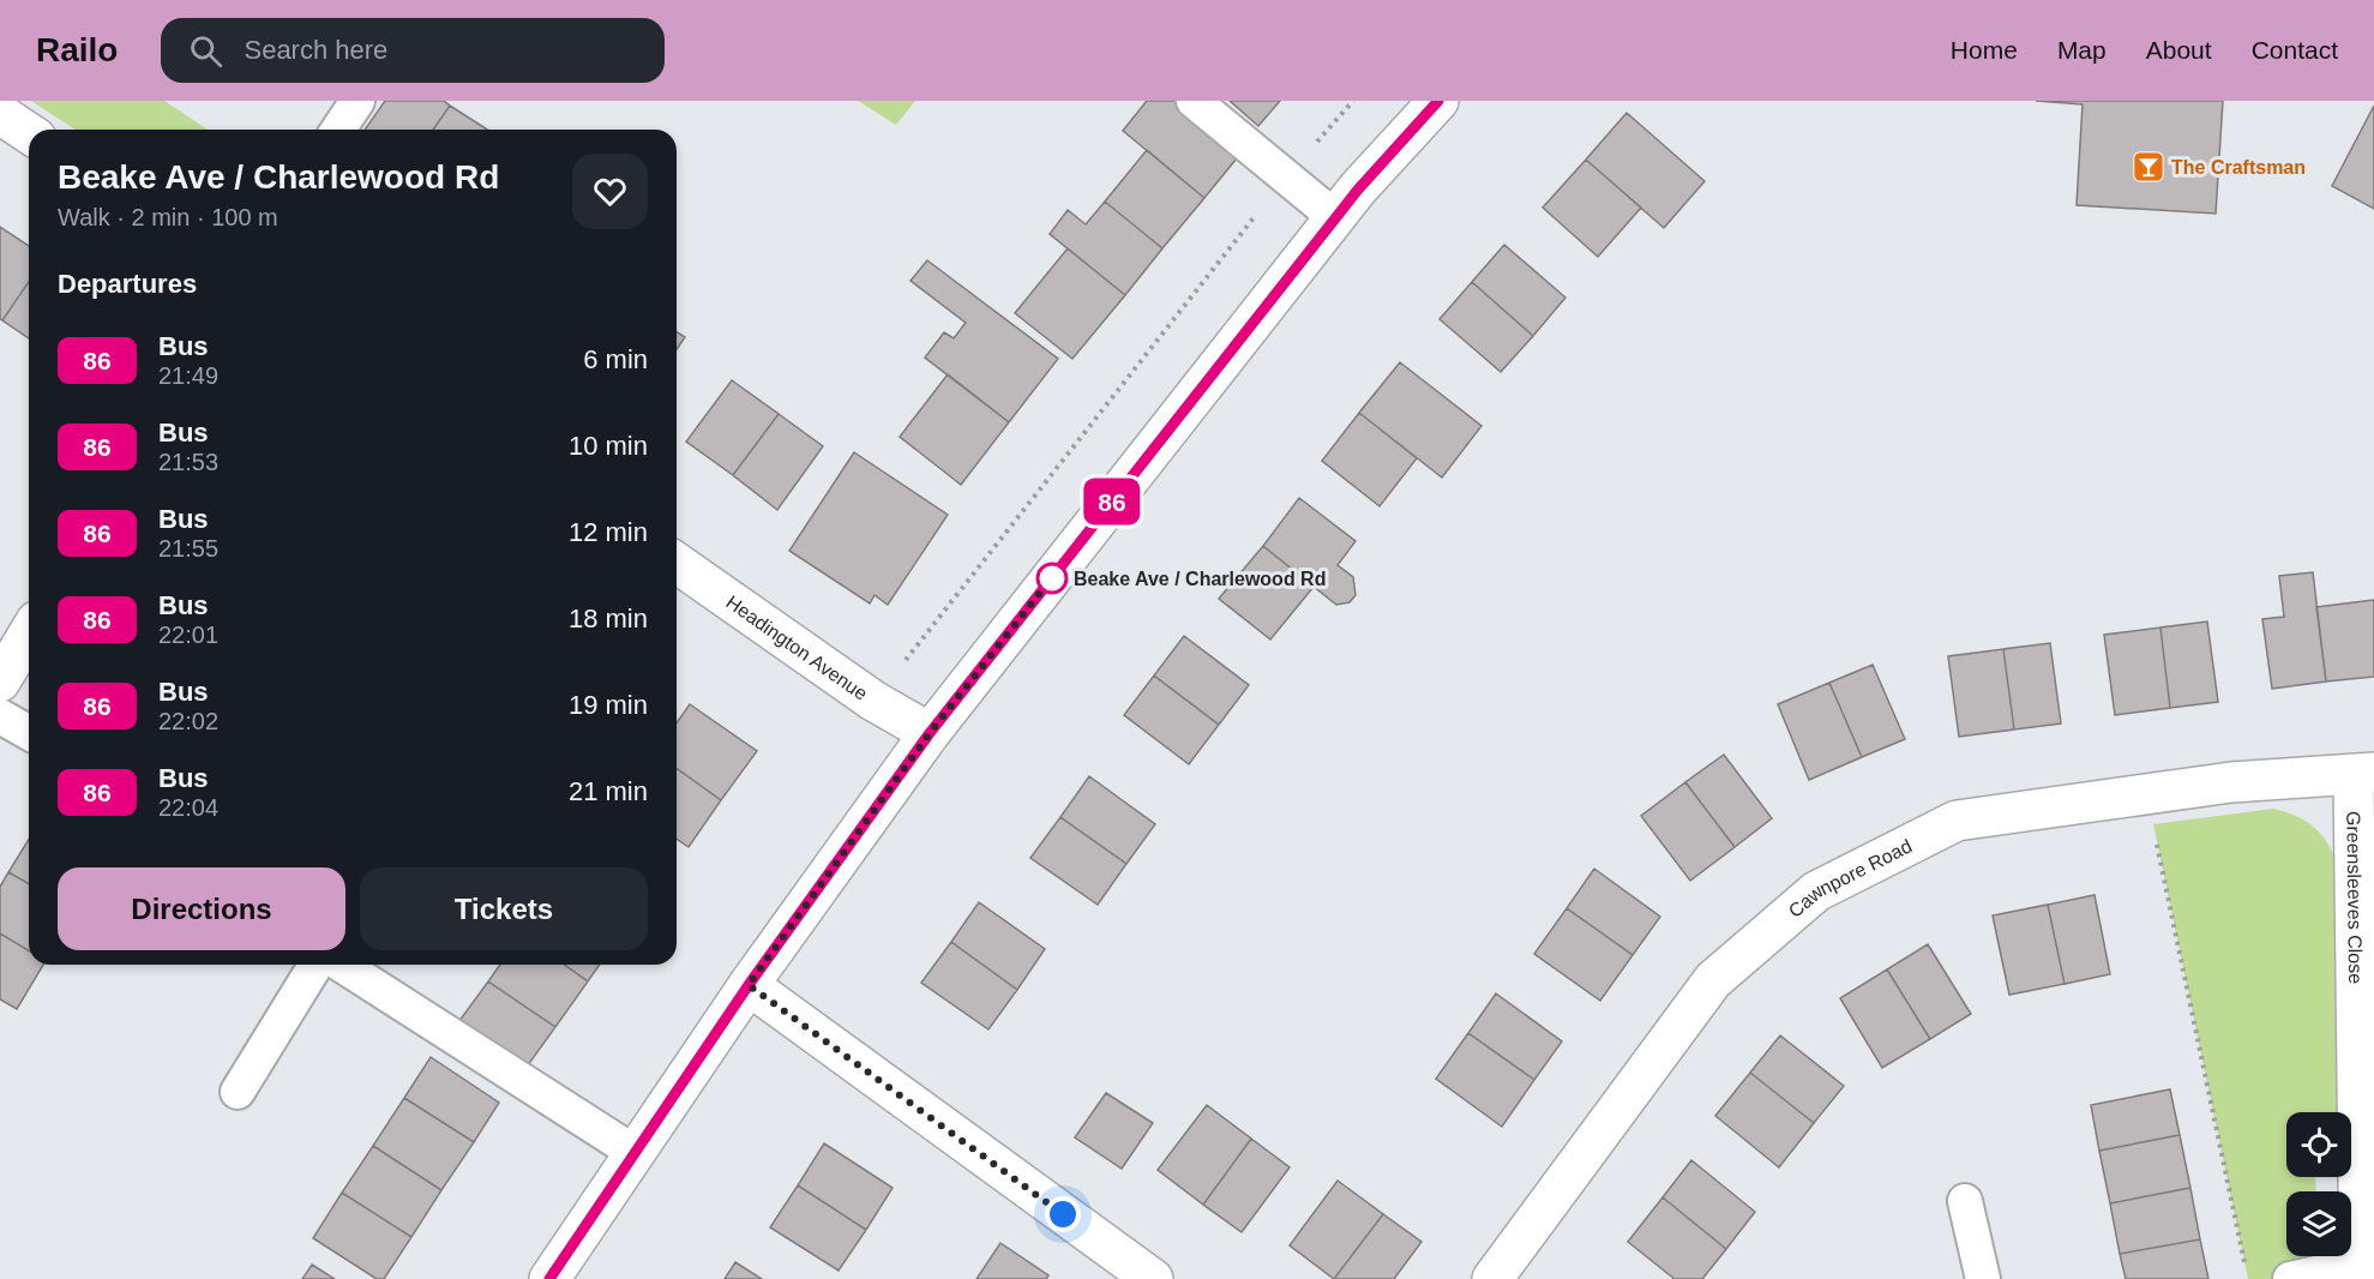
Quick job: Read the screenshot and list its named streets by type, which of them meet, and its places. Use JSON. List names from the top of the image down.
{
  "streets": {
    "street": ["Headington Avenue", "Cawnpore Road", "Greensleeves Close"]
  },
  "crossings": [
    ["Cawnpore Road", "Greensleeves Close"]
  ],
  "places": {
    "bar": ["The Craftsman"],
    "other": ["Beake Ave / Charlewood Rd"]
  },
  "lines": ["bus line 86"],
  "page": {
    "header": "Railo",
    "search": "Search here",
    "nav": [
      "Home",
      "Map",
      "About",
      "Contact"
    ],
    "on_map": "86",
    "heading": [
      ["Beake Ave / Charlewood Rd", "Walk · 2 min · 100 m"],
      "Departures"
    ],
    "list": [
      {
        "mark": "86",
        "name": "Bus",
        "note": "21:49",
        "value": "6 min"
      },
      {
        "mark": "86",
        "name": "Bus",
        "note": "21:53",
        "value": "10 min"
      },
      {
        "mark": "86",
        "name": "Bus",
        "note": "21:55",
        "value": "12 min"
      },
      {
        "mark": "86",
        "name": "Bus",
        "note": "22:01",
        "value": "18 min"
      },
      {
        "mark": "86",
        "name": "Bus",
        "note": "22:02",
        "value": "19 min"
      },
      {
        "mark": "86",
        "name": "Bus",
        "note": "22:04",
        "value": "21 min"
      }
    ],
    "buttons": ["Directions", "Tickets"]
  }
}
